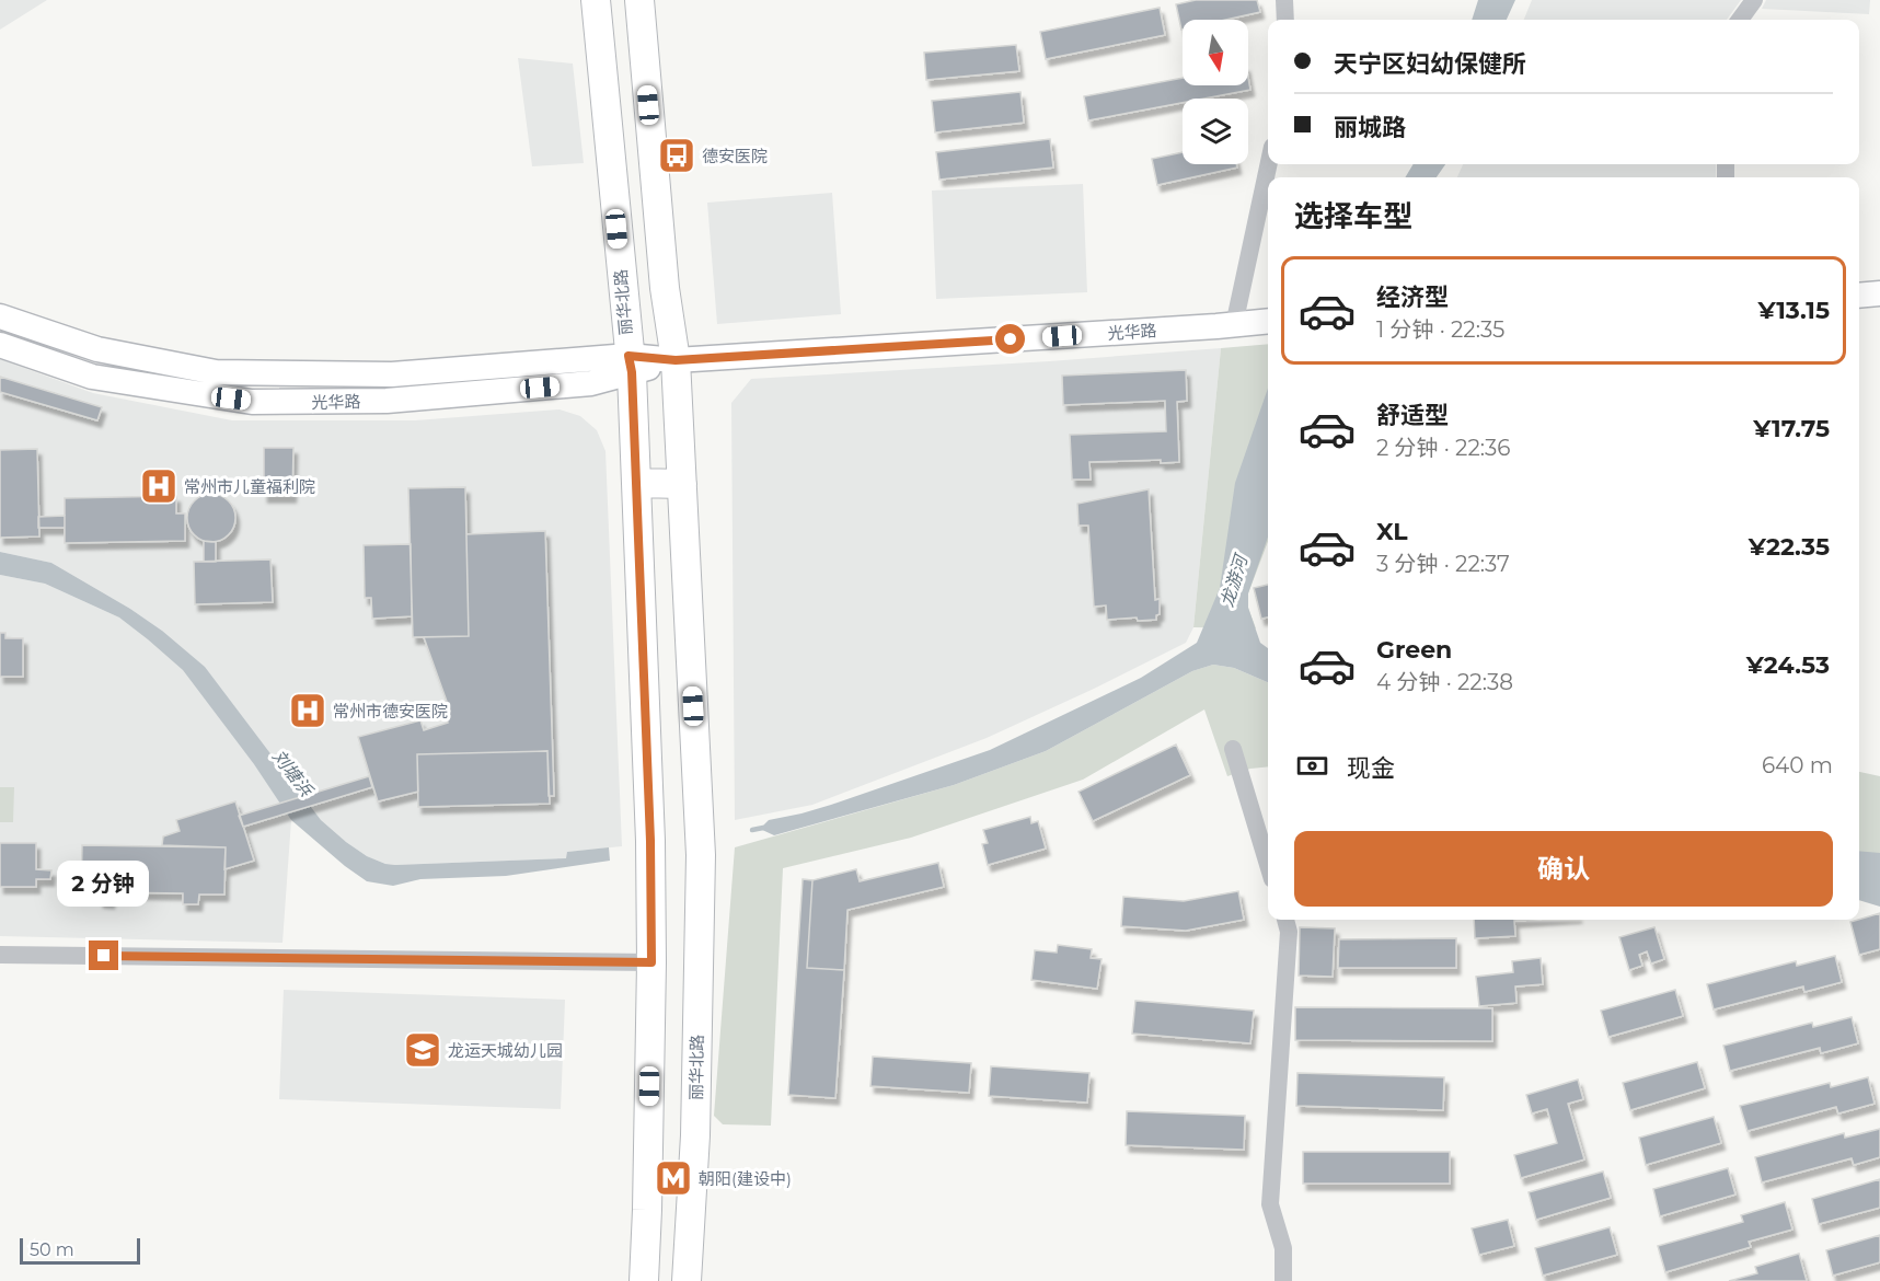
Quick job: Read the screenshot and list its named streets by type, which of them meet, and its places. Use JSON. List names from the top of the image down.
{
  "streets": {
    "main road": ["丽华北路", "光华路"]
  },
  "crossings": [
    ["丽华北路", "光华路"]
  ],
  "water": ["龙游河", "刘塘浜"],
  "places": {
    "bus stop": ["德安医院"],
    "hospital": ["常州市儿童福利院", "常州市德安医院"],
    "school or university": ["龙运天城幼儿园"],
    "metro station": ["朝阳(建设中)"]
  },
  "scale_bar": "50 m",
  "north": "bottom",
  "page": {
    "banner": ["天宁区妇幼保健所", "丽城路"],
    "heading": "选择车型",
    "list": [
      {
        "name": "经济型",
        "note": "1 分钟 · 22:35",
        "value": "¥13.15"
      },
      {
        "name": "舒适型",
        "note": "2 分钟 · 22:36",
        "value": "¥17.75"
      },
      {
        "name": "XL",
        "note": "3 分钟 · 22:37",
        "value": "¥22.35"
      },
      {
        "name": "Green",
        "note": "4 分钟 · 22:38",
        "value": "¥24.53"
      }
    ],
    "pay": ["现金", "640 m"],
    "buttons": "确认",
    "bubble": "2 分钟",
    "scale": "50 m"
  }
}
